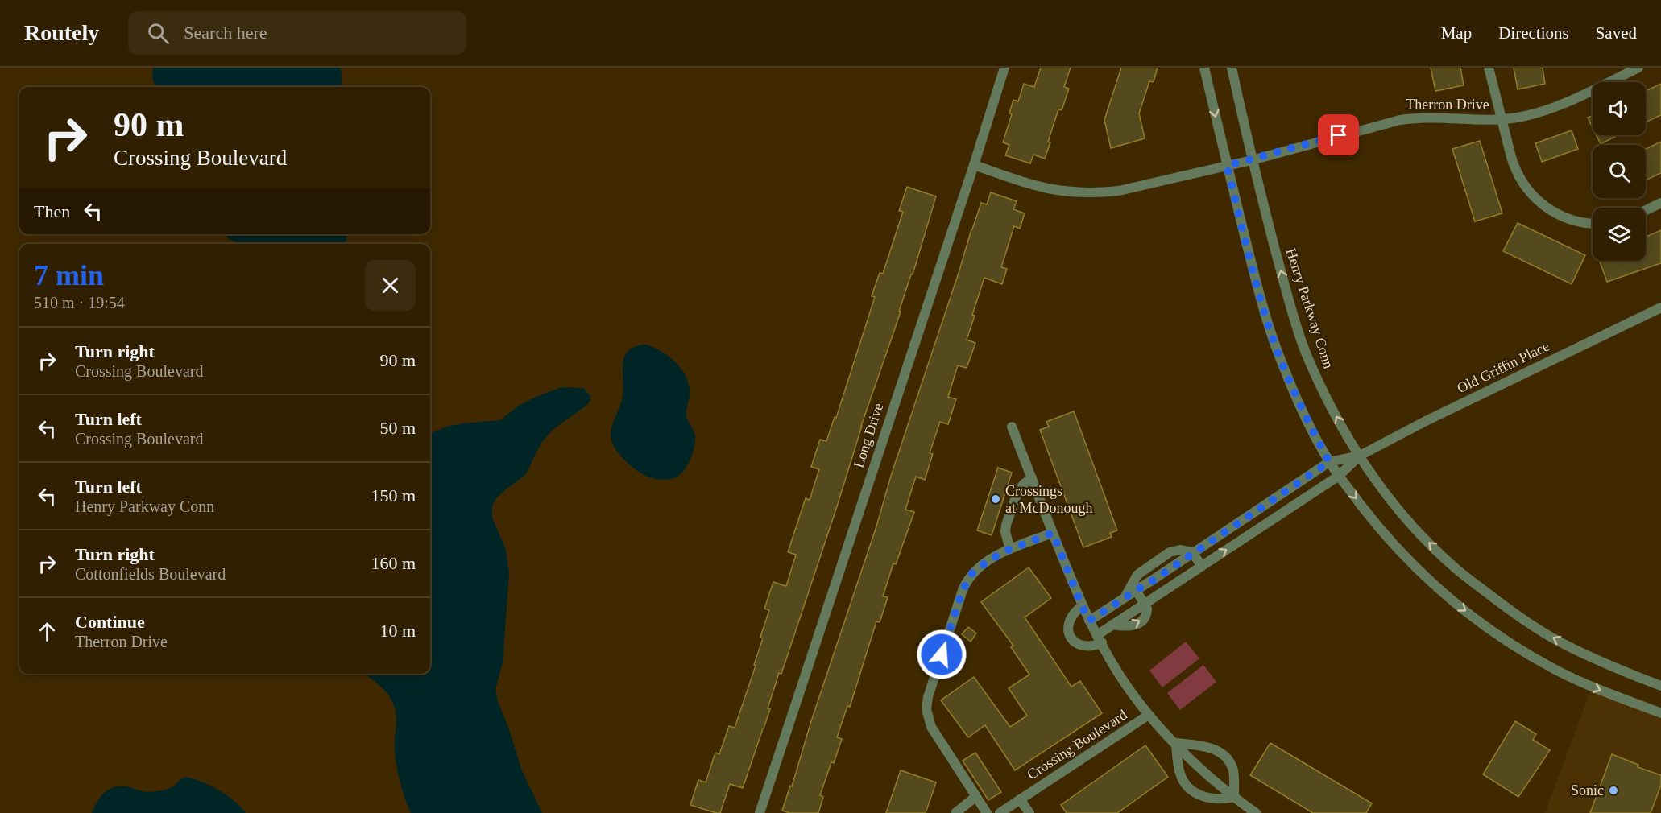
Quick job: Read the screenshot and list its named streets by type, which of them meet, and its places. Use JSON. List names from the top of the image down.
{
  "streets": {
    "street": [
      "Therron Drive",
      "Henry Parkway Conn",
      "Old Griffin Place",
      "Long Drive",
      "Crossing Boulevard"
    ]
  },
  "crossings": [
    ["Therron Drive", "Henry Parkway Conn"],
    ["Therron Drive", "Long Drive"],
    ["Henry Parkway Conn", "Old Griffin Place"]
  ],
  "places": ["Crossings at McDonough", "Sonic"],
  "page": {
    "header": "Routely",
    "search": "Search here",
    "nav": ["Map", "Directions", "Saved"],
    "turn": ["90 m", "Crossing Boulevard"],
    "then": "Then",
    "heading": ["7 min", "510 m · 19:54"],
    "list": [
      {
        "name": "Turn right",
        "note": "Crossing Boulevard",
        "value": "90 m"
      },
      {
        "name": "Turn left",
        "note": "Crossing Boulevard",
        "value": "50 m"
      },
      {
        "name": "Turn left",
        "note": "Henry Parkway Conn",
        "value": "150 m"
      },
      {
        "name": "Turn right",
        "note": "Cottonfields Boulevard",
        "value": "160 m"
      },
      {
        "name": "Continue",
        "note": "Therron Drive",
        "value": "10 m"
      }
    ]
  }
}
